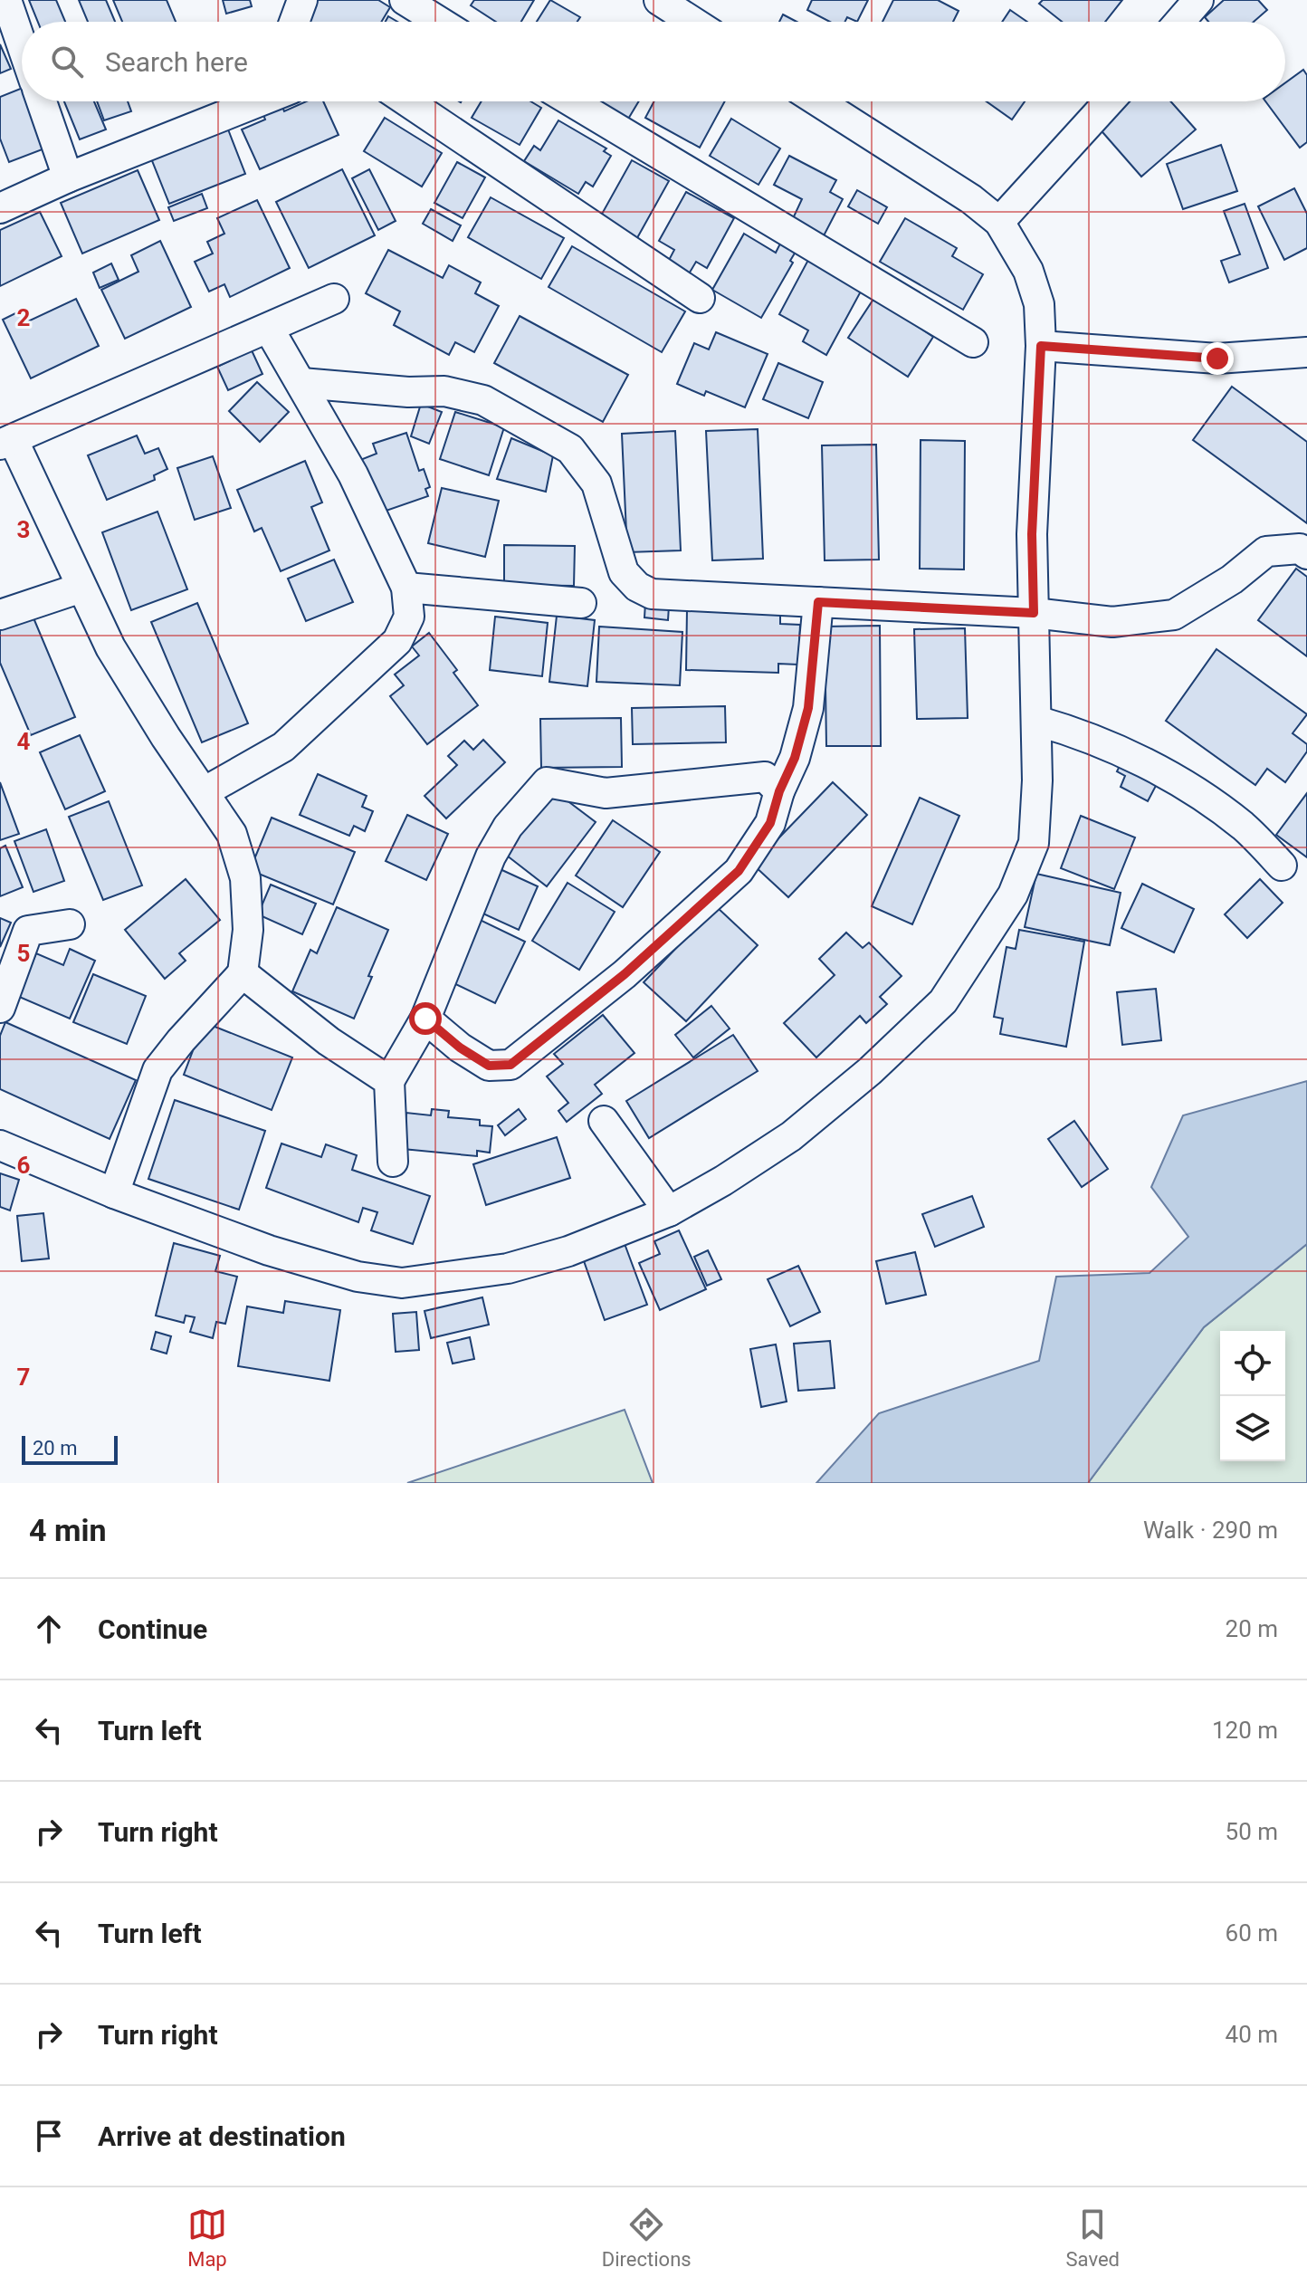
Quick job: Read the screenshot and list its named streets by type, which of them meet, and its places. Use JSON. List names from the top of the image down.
{
  "scale_bar": "20 m",
  "page": {
    "search": "Search here",
    "scale": "20 m",
    "heading": ["4 min", "Walk · 290 m"],
    "list": [
      ["Continue", "20 m"],
      ["Turn left", "120 m"],
      ["Turn right", "50 m"],
      ["Turn left", "60 m"],
      ["Turn right", "40 m"],
      "Arrive at destination"
    ],
    "nav": ["Map", "Directions", "Saved"]
  },
  "grid": {
    "rows": [
      "2",
      "3",
      "4",
      "5",
      "6",
      "7"
    ]
  }
}
